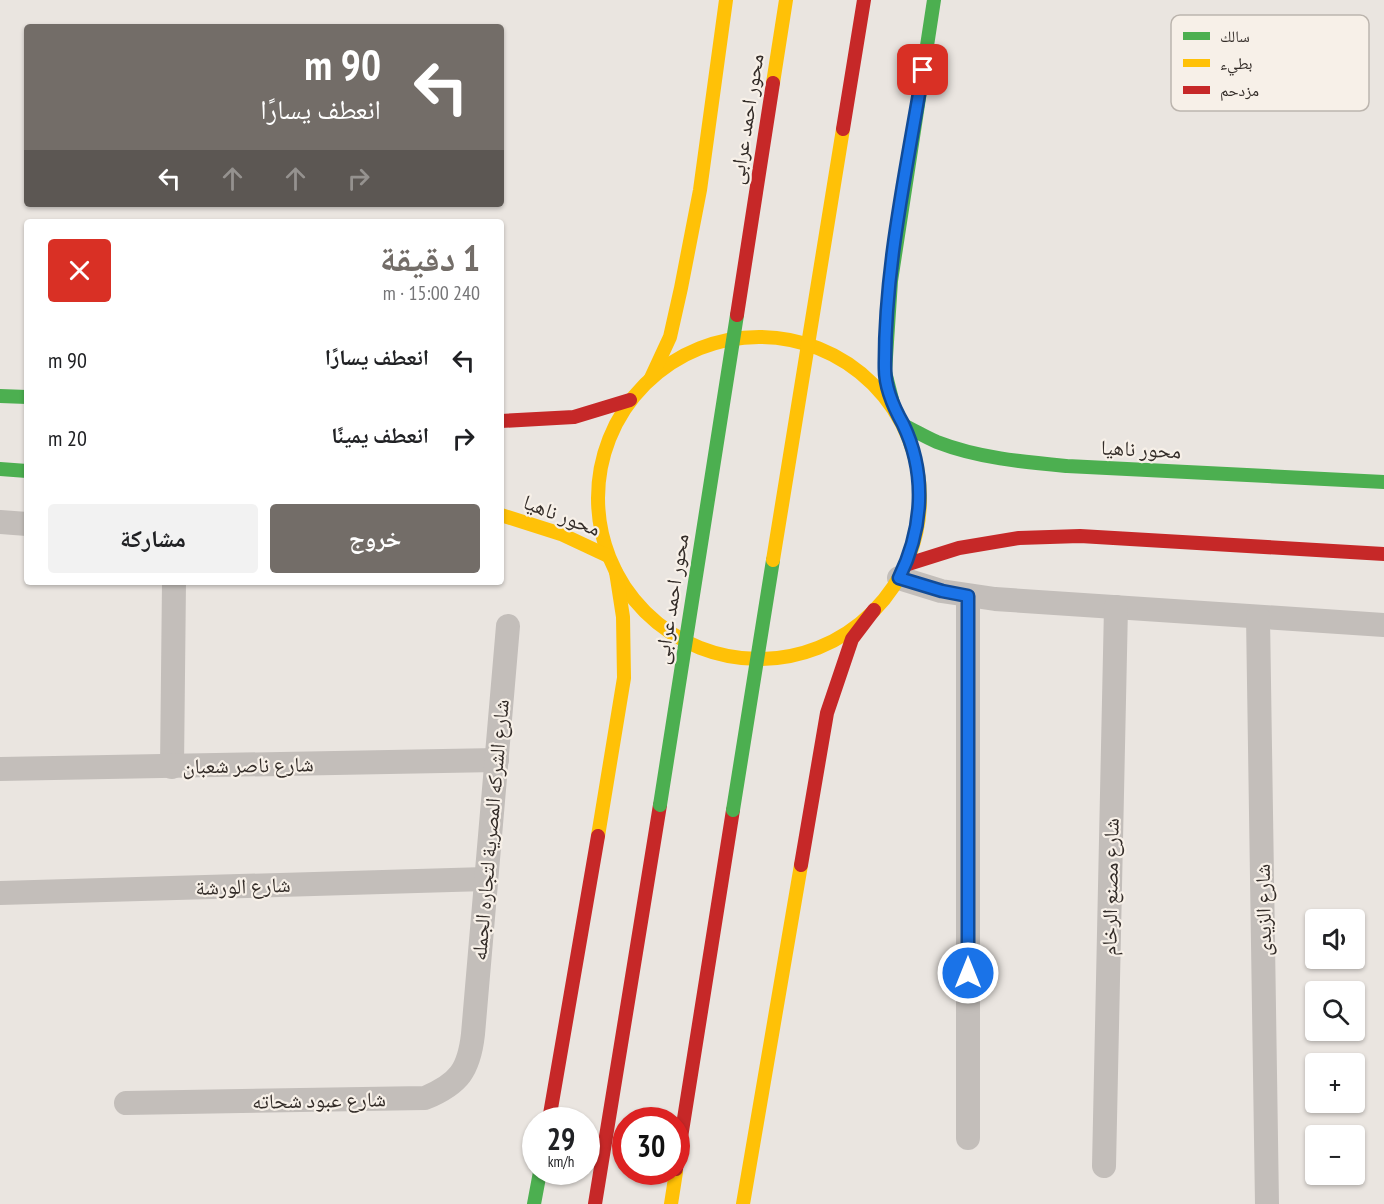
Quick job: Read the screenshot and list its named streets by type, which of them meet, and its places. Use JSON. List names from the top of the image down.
{
  "streets": {
    "main road": ["محور احمد عرابى", "محور ناهيا"],
    "street": [
      "شارع ناصر شعبان",
      "شارع الشركه المصرية لتجاره الجمله",
      "شارع الورشة",
      "شارع مصنع الرخام",
      "شارع الزيدى",
      "شارع عبود شحاته"
    ]
  },
  "crossings": [
    ["شارع ناصر شعبان", "شارع الشركه المصرية لتجاره الجمله"],
    ["شارع الشركه المصرية لتجاره الجمله", "شارع الورشة"],
    ["شارع الشركه المصرية لتجاره الجمله", "شارع عبود شحاته"]
  ],
  "legend": ["سالك", "بطيء", "مزدحم"],
  "page": {
    "turn": ["90 m", "انعطف يسارًا"],
    "heading": ["1 دقيقة", "240 m · 15:00"],
    "list": [
      {
        "name": "انعطف يسارًا",
        "value": "90 m"
      },
      {
        "name": "انعطف يمينًا",
        "value": "20 m"
      }
    ],
    "buttons": ["خروج", "مشاركة"],
    "map_buttons": ["+", "−"],
    "speed": "29 km/h",
    "limit": "30"
  }
}
